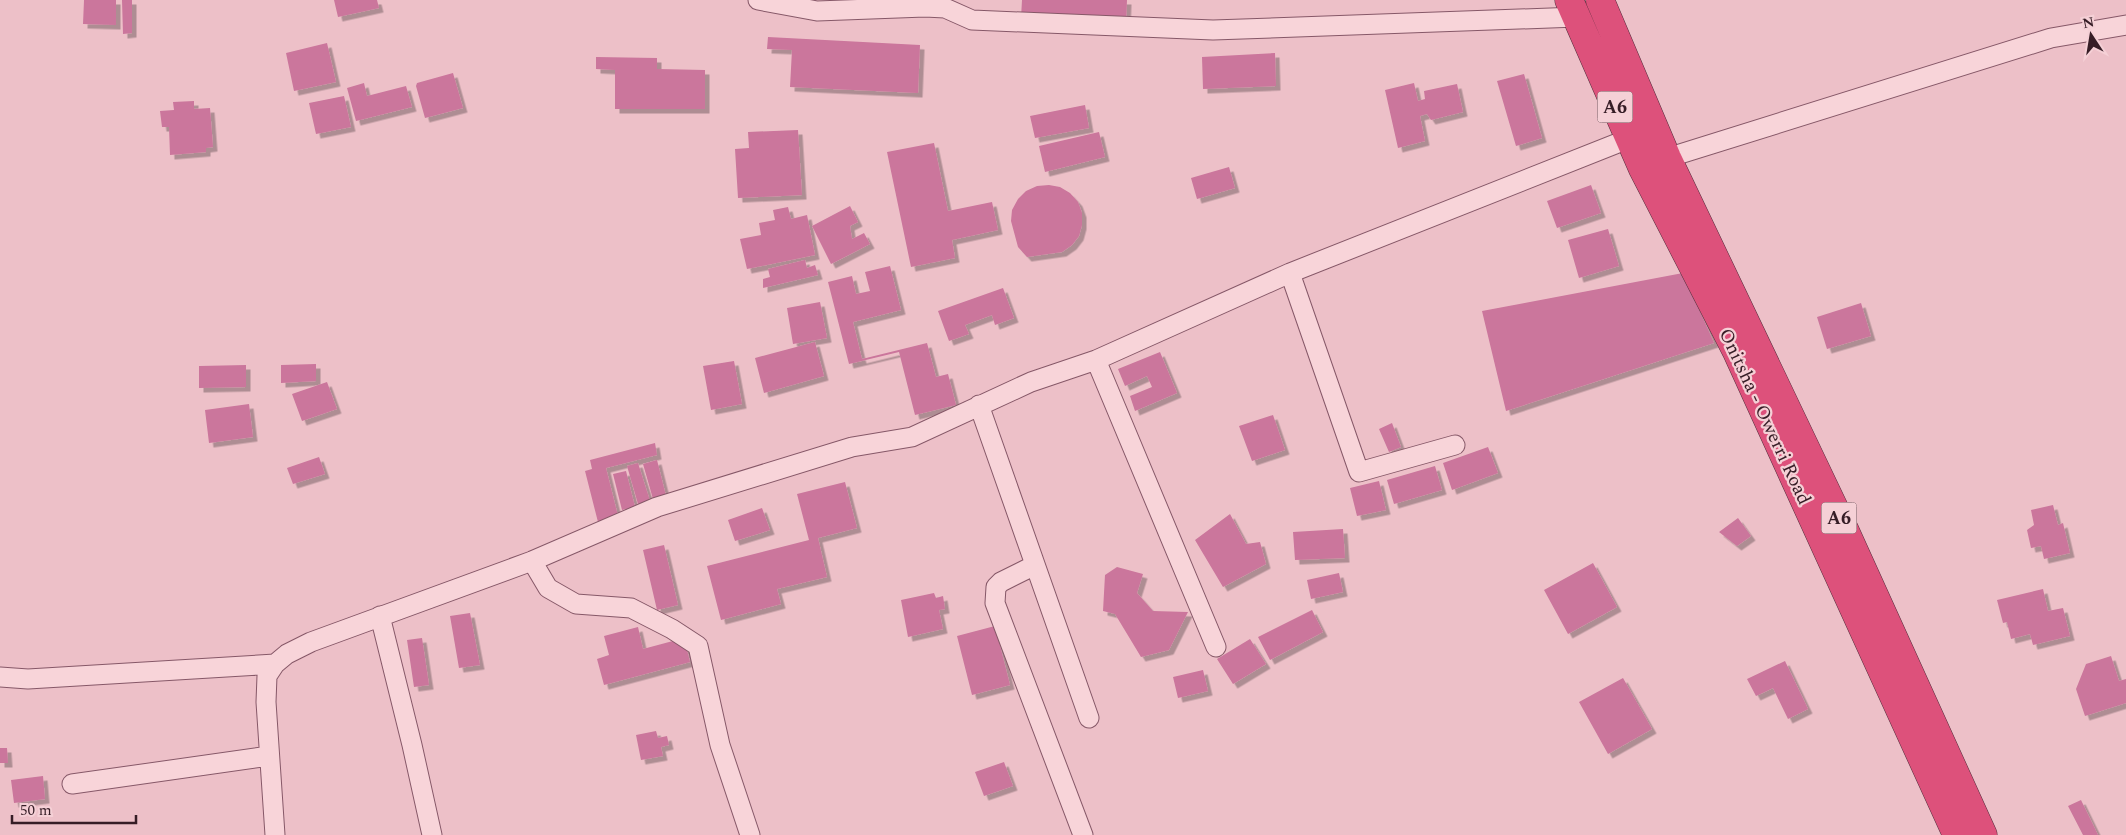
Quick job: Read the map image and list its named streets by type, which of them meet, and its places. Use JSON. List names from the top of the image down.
{
  "streets": {
    "highway": ["A6", "Onitsha - Owerri Road"]
  },
  "scale_bar": "50 m",
  "north": "top"
}
